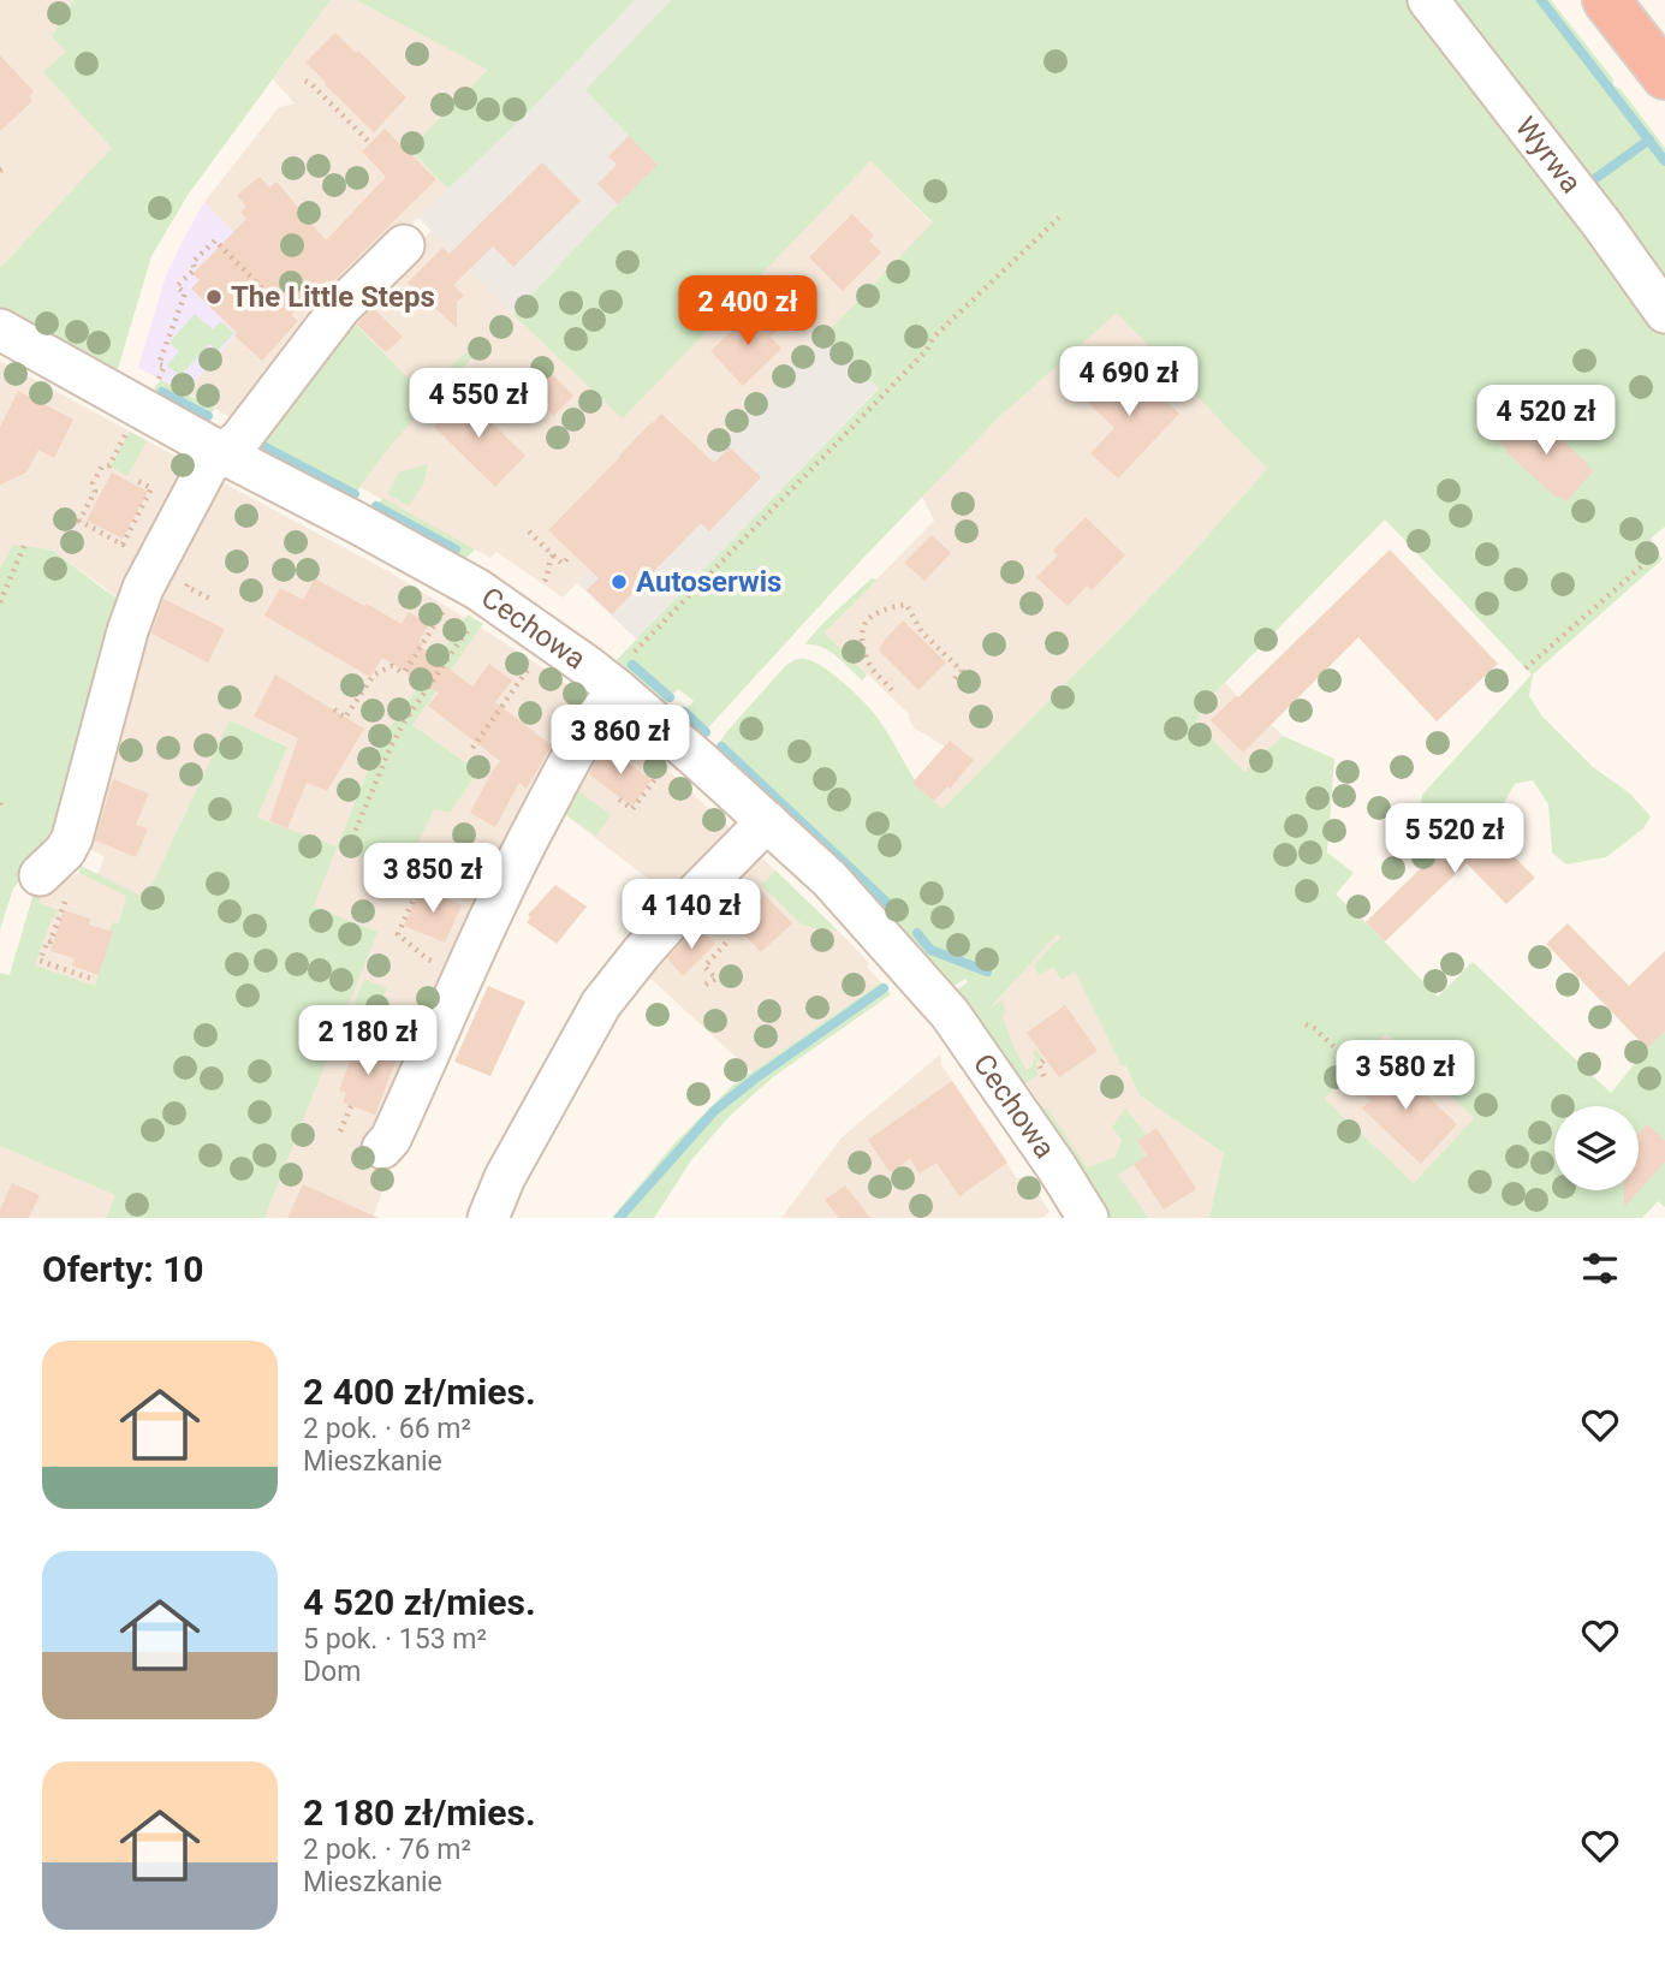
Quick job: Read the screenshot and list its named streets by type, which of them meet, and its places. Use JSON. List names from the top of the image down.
{
  "streets": {
    "street": ["Wyrwa", "Cechowa"]
  },
  "places": ["The Little Steps", "Autoserwis"],
  "page": {
    "price": [
      "2 400 zł",
      "4 690 zł",
      "4 550 zł",
      "4 520 zł",
      "3 860 zł",
      "5 520 zł",
      "3 850 zł",
      "4 140 zł",
      "2 180 zł",
      "3 580 zł"
    ],
    "heading": "Oferty: 10",
    "list": [
      {
        "name": "2 400 zł/mies.",
        "note": "2 pok. · 66 m² · Mieszkanie"
      },
      {
        "name": "4 520 zł/mies.",
        "note": "5 pok. · 153 m² · Dom"
      },
      {
        "name": "2 180 zł/mies.",
        "note": "2 pok. · 76 m² · Mieszkanie"
      }
    ]
  }
}
